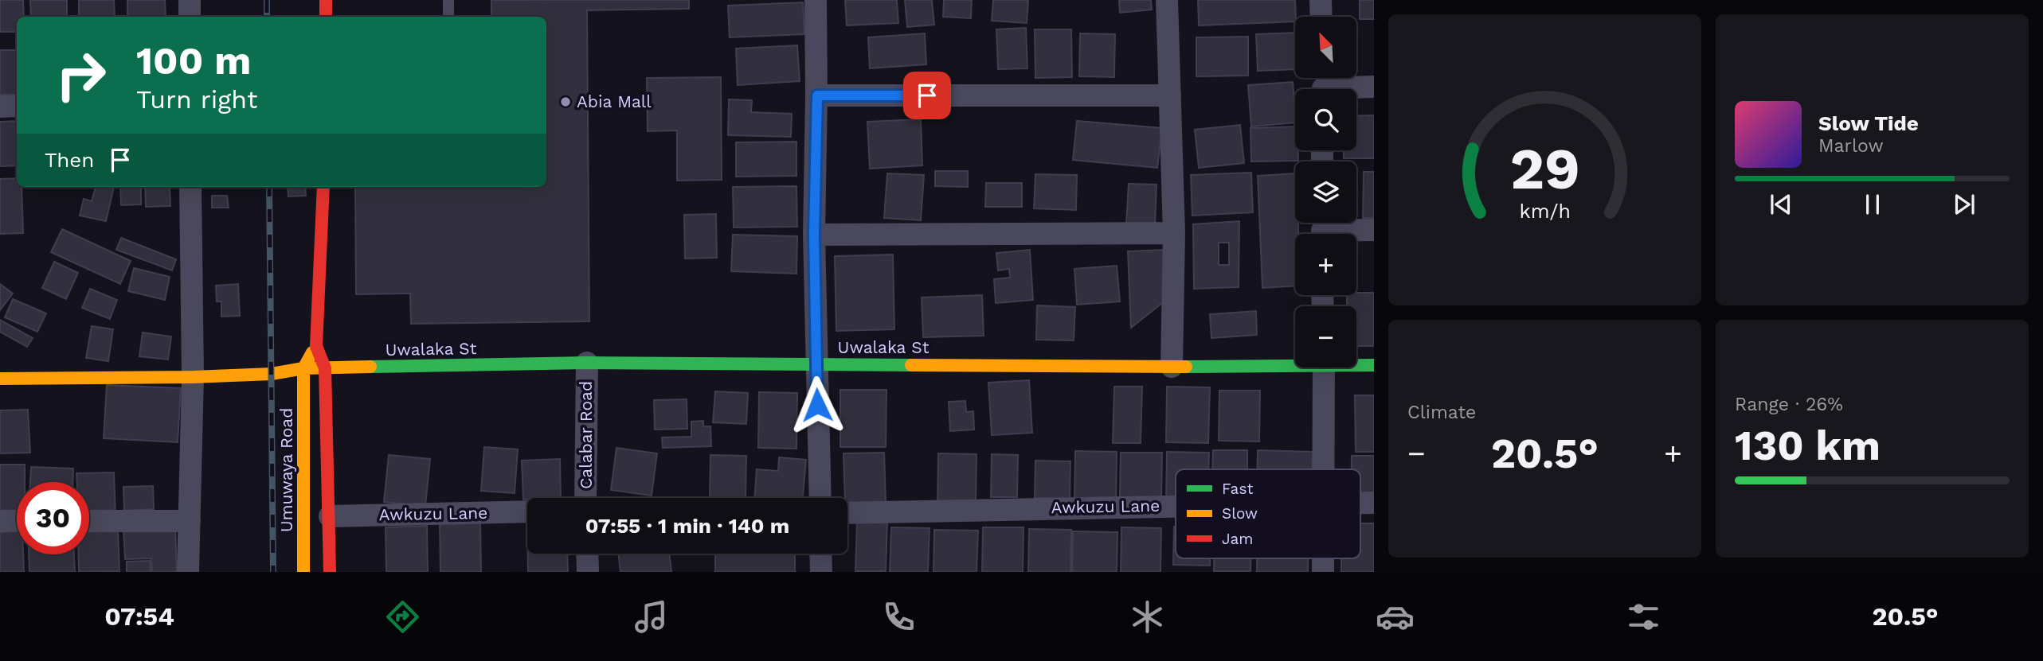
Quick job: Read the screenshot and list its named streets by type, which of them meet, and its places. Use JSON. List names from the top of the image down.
{
  "streets": {
    "street": [
      "Uwalaka St",
      "Calabar Road",
      "Umuwaya Road",
      "Awkuzu Lane"
    ]
  },
  "crossings": [
    ["Uwalaka St", "Calabar Road"],
    ["Uwalaka St", "Umuwaya Road"]
  ],
  "places": ["Abia Mall"],
  "legend": ["Fast", "Slow", "Jam"],
  "north": "top left",
  "page": {
    "map_buttons": ["+", "−"],
    "turn": ["100 m", "Turn right"],
    "song": ["Slow Tide", "Marlow"],
    "then": "Then",
    "tile": [
      "Climate",
      ["Range · 26%", "130 km"]
    ],
    "heat": ["−", "20.5°", "+"],
    "limit": "30",
    "trip": "07:55 · 1 min · 140 m",
    "tabs": ["07:54", "20.5°"],
    "gauge": ["29", "km/h"]
  }
}
